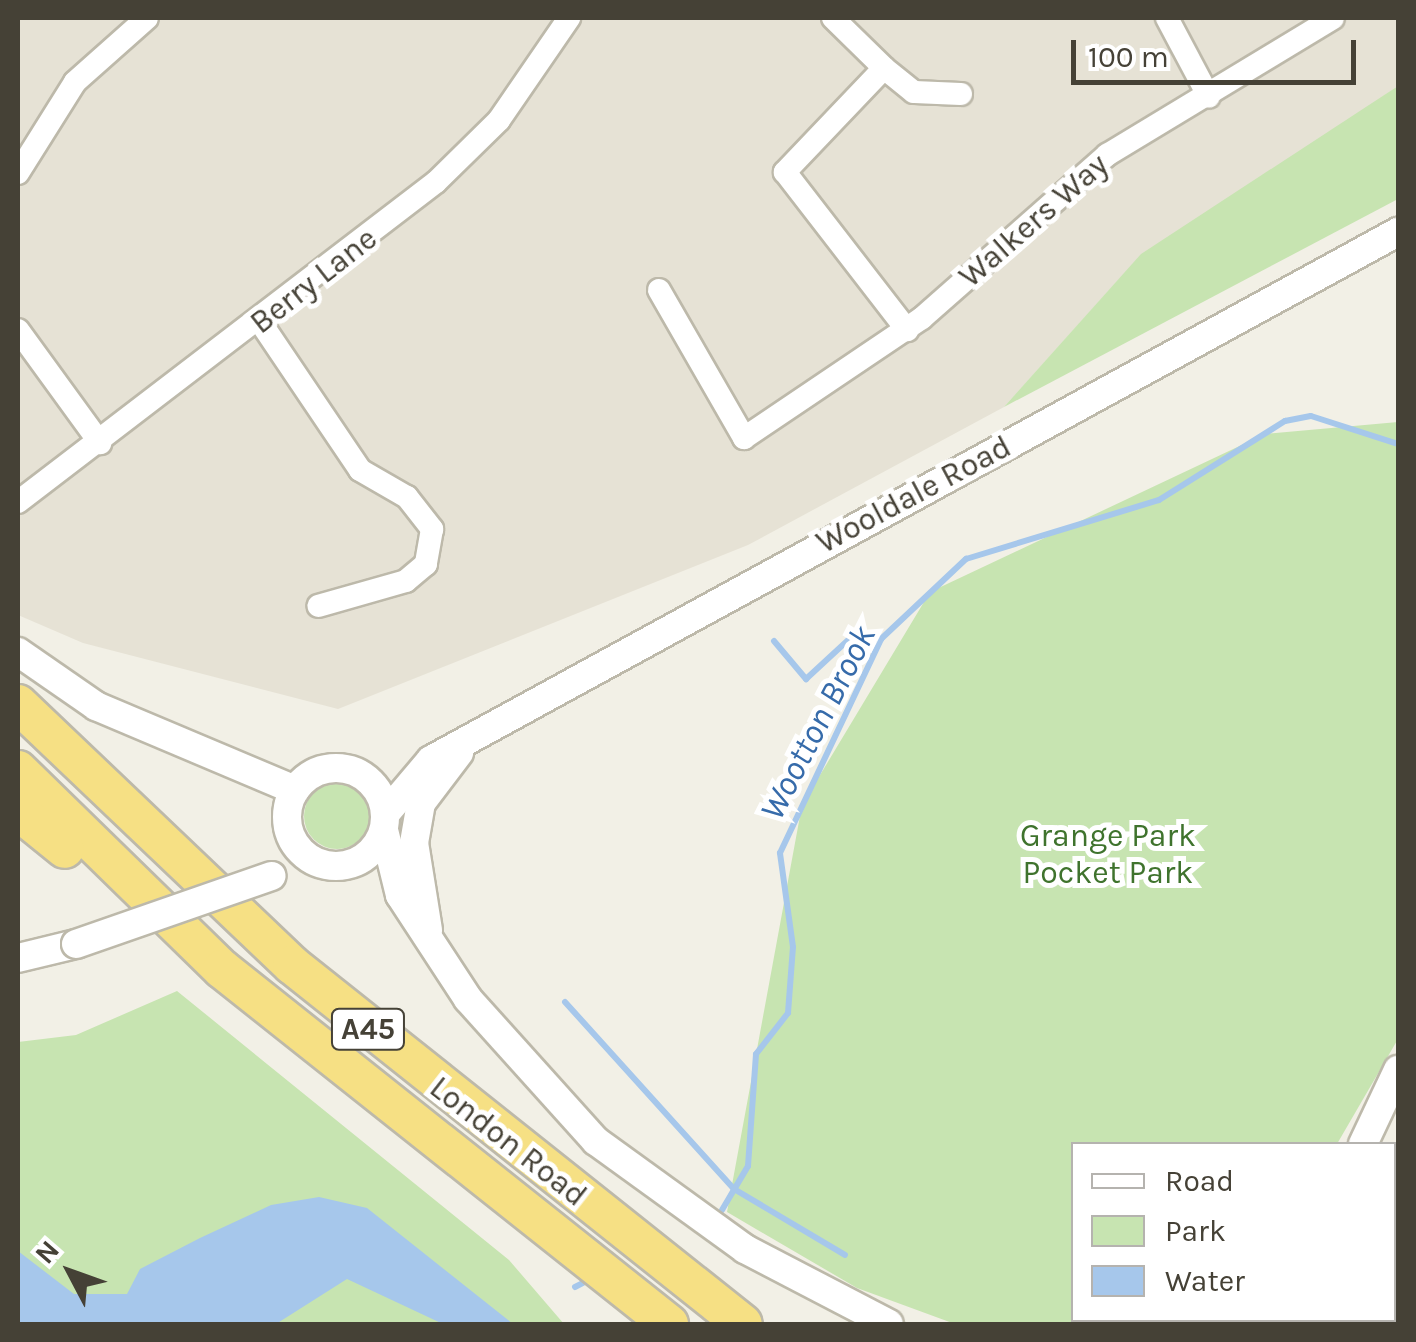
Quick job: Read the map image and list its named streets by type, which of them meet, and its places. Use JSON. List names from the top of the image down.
{
  "streets": {
    "highway": ["A45", "London Road"],
    "street": ["Walkers Way", "Berry Lane", "Wooldale Road"]
  },
  "water": ["Wootton Brook"],
  "parks": ["Grange Park Pocket Park"],
  "legend": ["Road", "Park", "Water"],
  "scale_bar": "100 m",
  "north": "top left"
}
